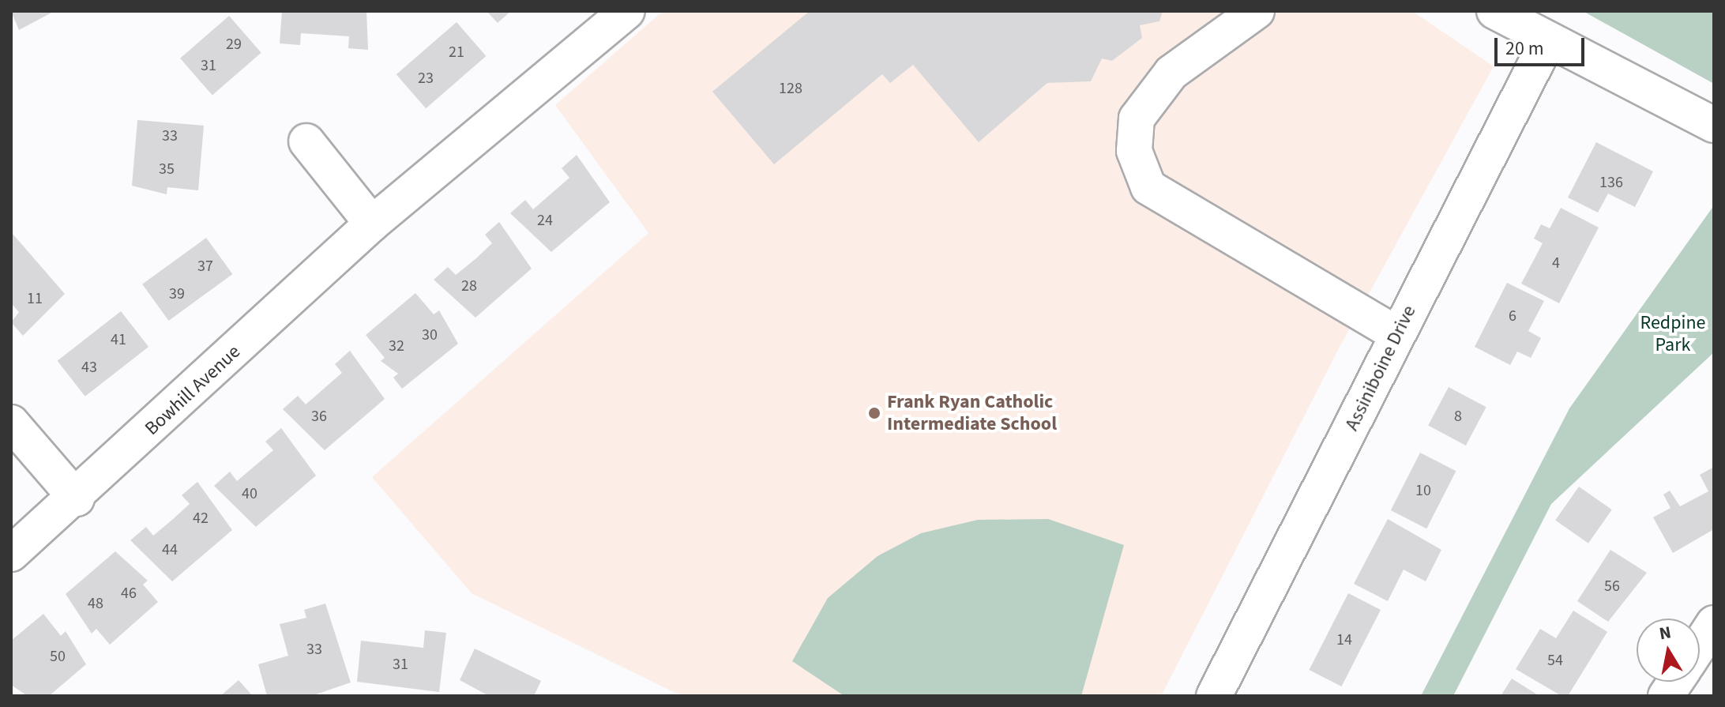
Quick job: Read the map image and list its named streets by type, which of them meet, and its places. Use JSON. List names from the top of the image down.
{
  "streets": {
    "street": ["Assiniboine Drive", "Bowhill Avenue"]
  },
  "parks": ["Redpine Park"],
  "places": ["Frank Ryan Catholic Intermediate School"],
  "house_numbers": [
    "29",
    "21",
    "31",
    "23",
    "128",
    "33",
    "35",
    "136",
    "24",
    "4",
    "37",
    "28",
    "39",
    "11",
    "6",
    "30",
    "41",
    "32",
    "43",
    "36",
    "8",
    "10",
    "40",
    "42",
    "44",
    "56",
    "46",
    "48",
    "14",
    "33",
    "50",
    "54",
    "31"
  ],
  "scale_bar": "20 m",
  "north": "top"
}
